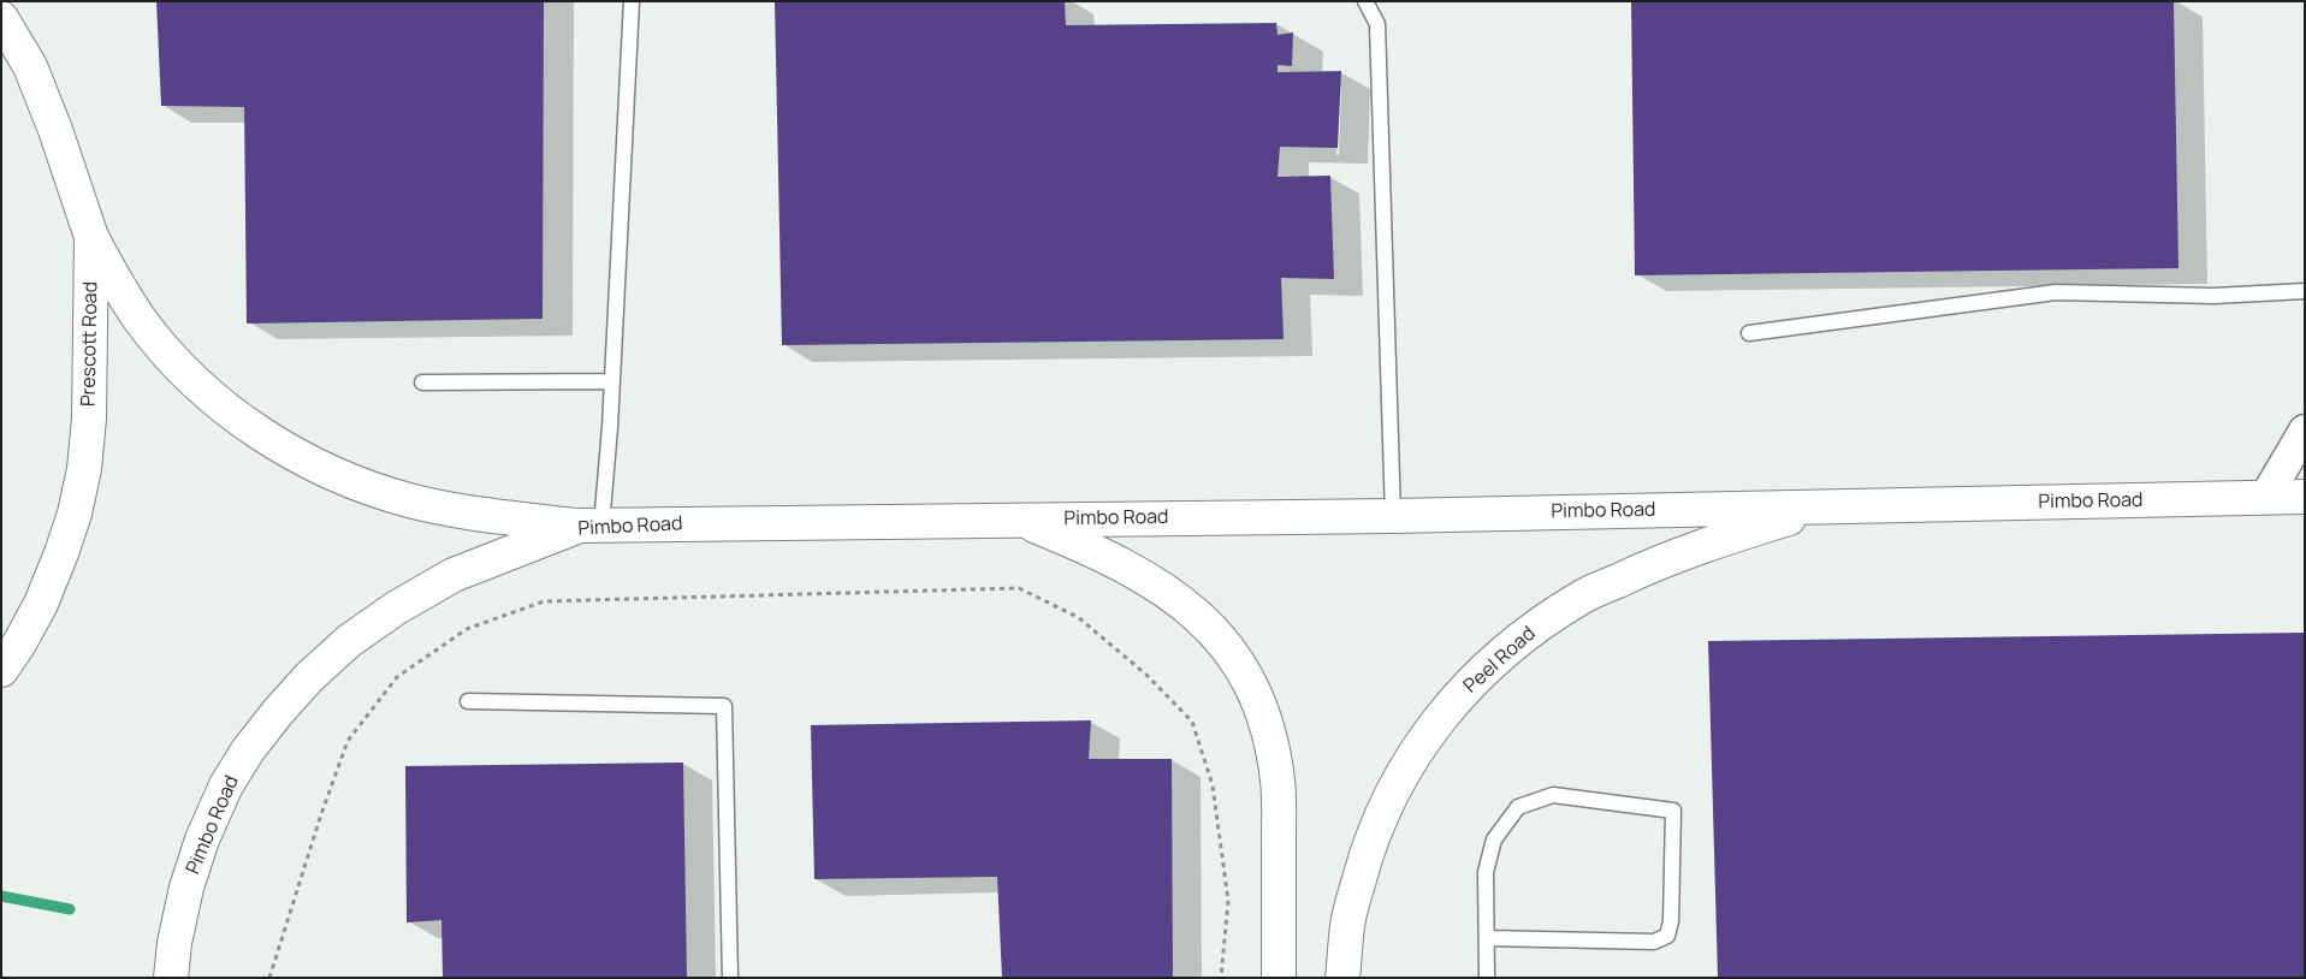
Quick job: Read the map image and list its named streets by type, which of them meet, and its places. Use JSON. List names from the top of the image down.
{
  "streets": {
    "street": ["Prescott Road", "Pimbo Road", "Peel Road"]
  },
  "crossings": [
    ["Pimbo Road", "Peel Road"]
  ]
}
